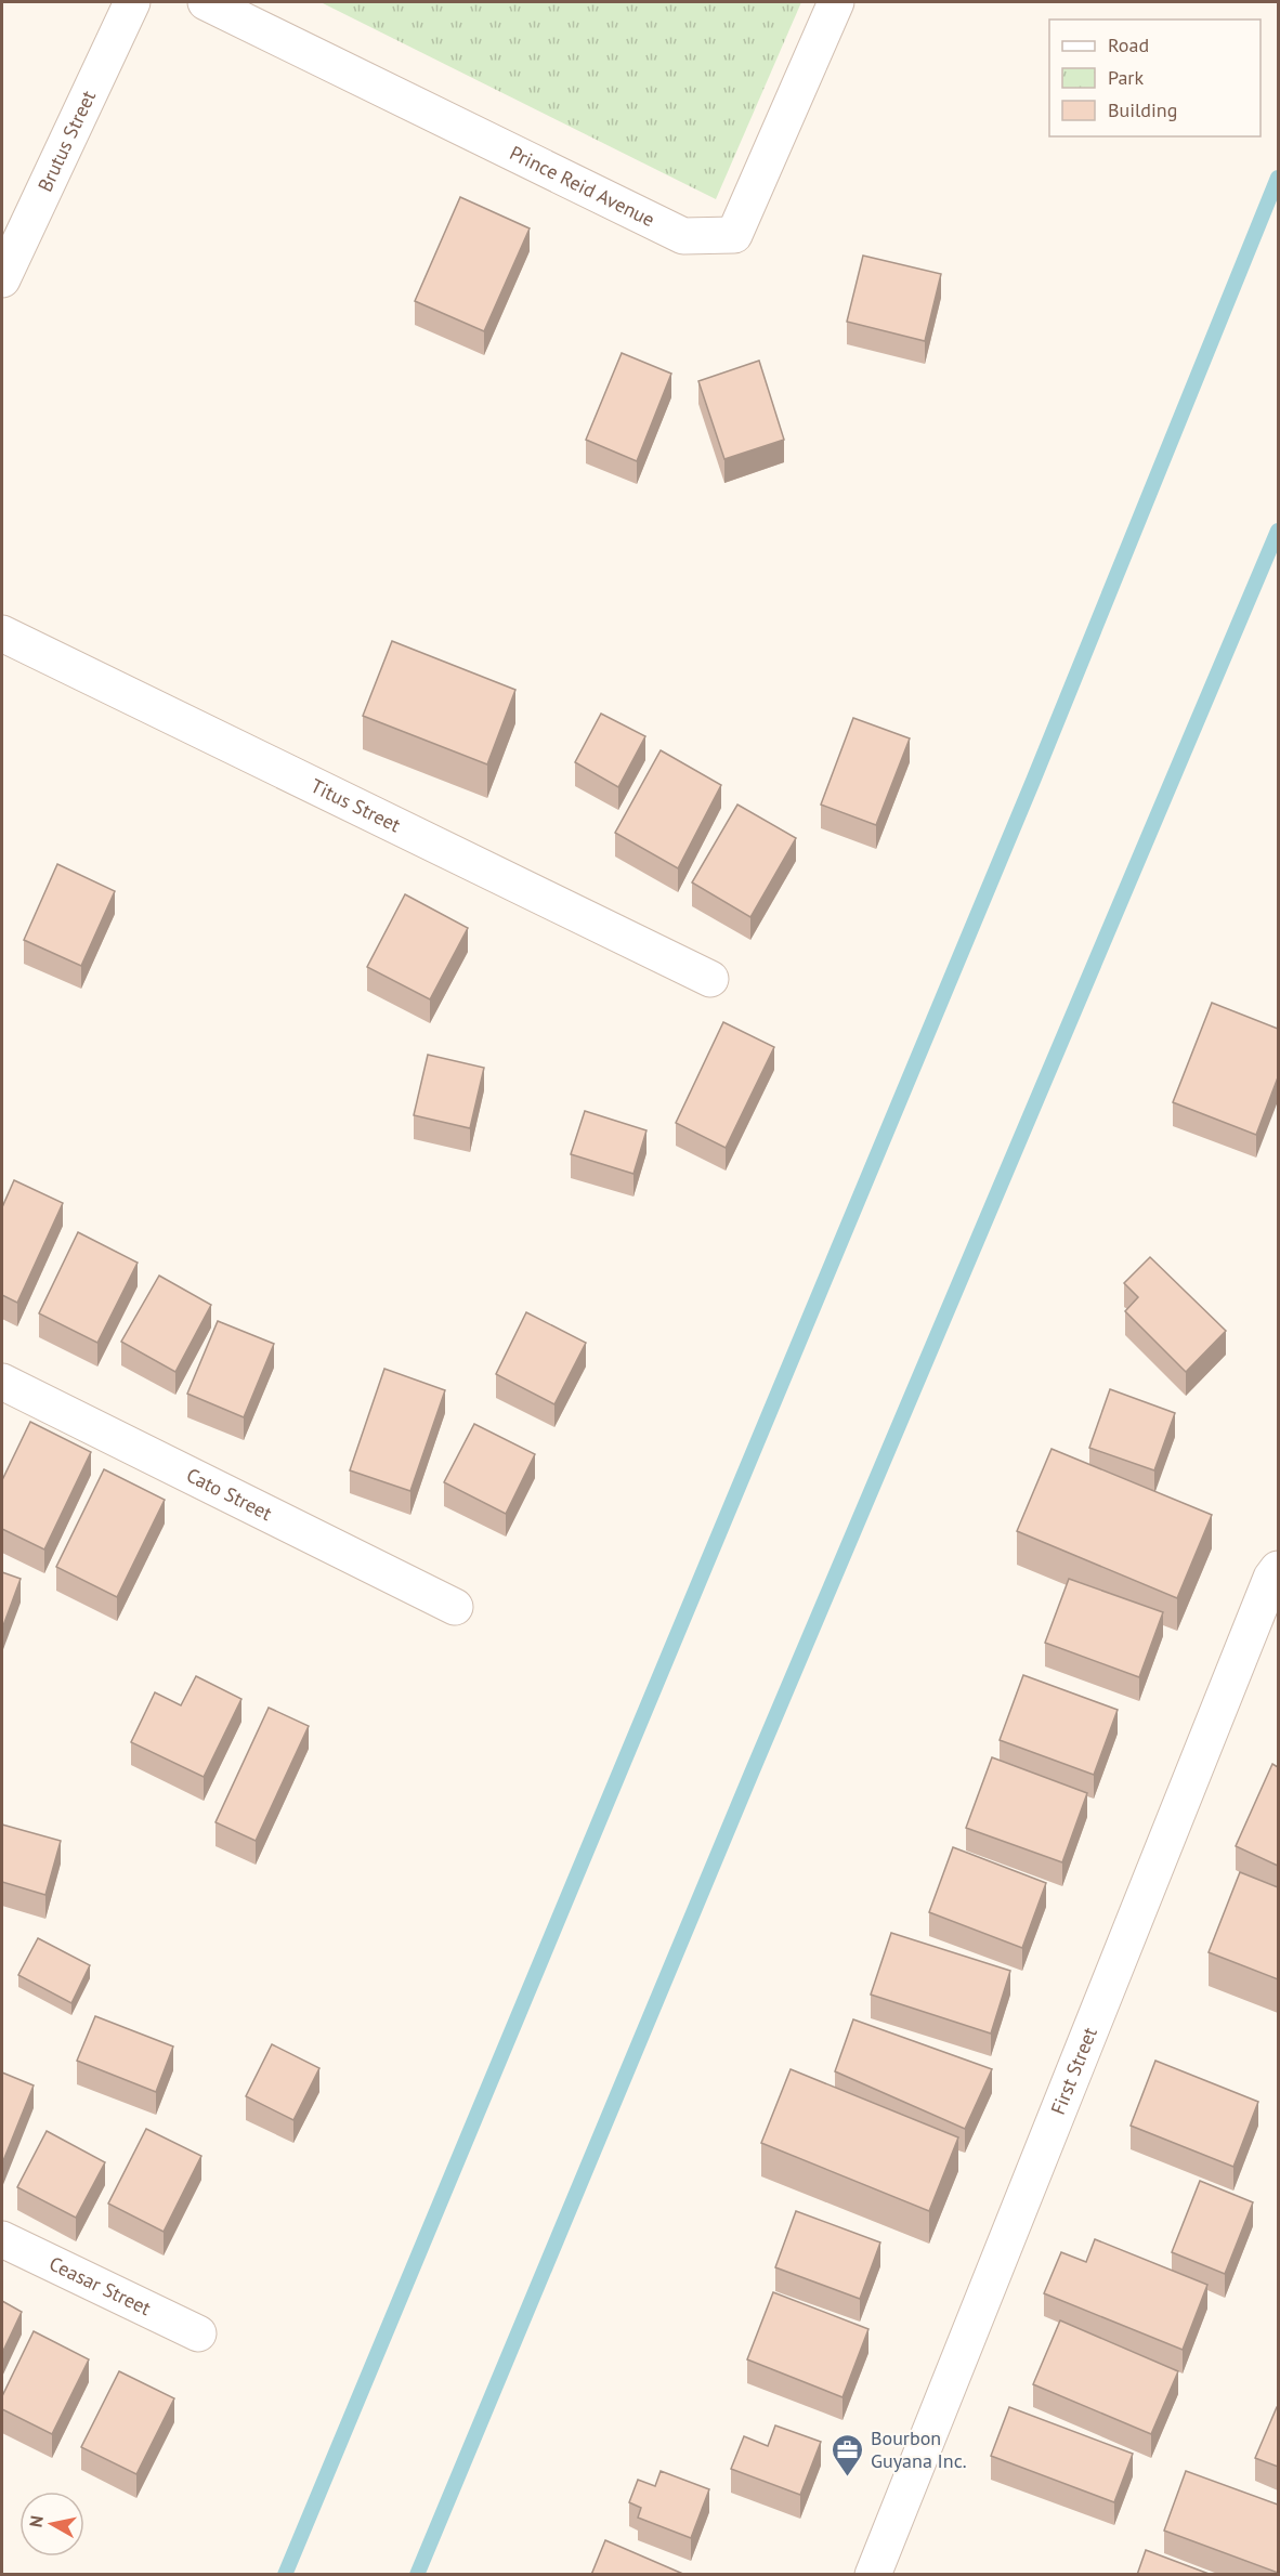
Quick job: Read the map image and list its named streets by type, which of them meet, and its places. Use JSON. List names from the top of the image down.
{
  "streets": {
    "street": [
      "Brutus Street",
      "Prince Reid Avenue",
      "Titus Street",
      "Cato Street",
      "First Street",
      "Ceasar Street"
    ]
  },
  "places": {
    "office": ["Bourbon Guyana Inc."]
  },
  "legend": ["Road", "Park", "Building"],
  "north": "left"
}
